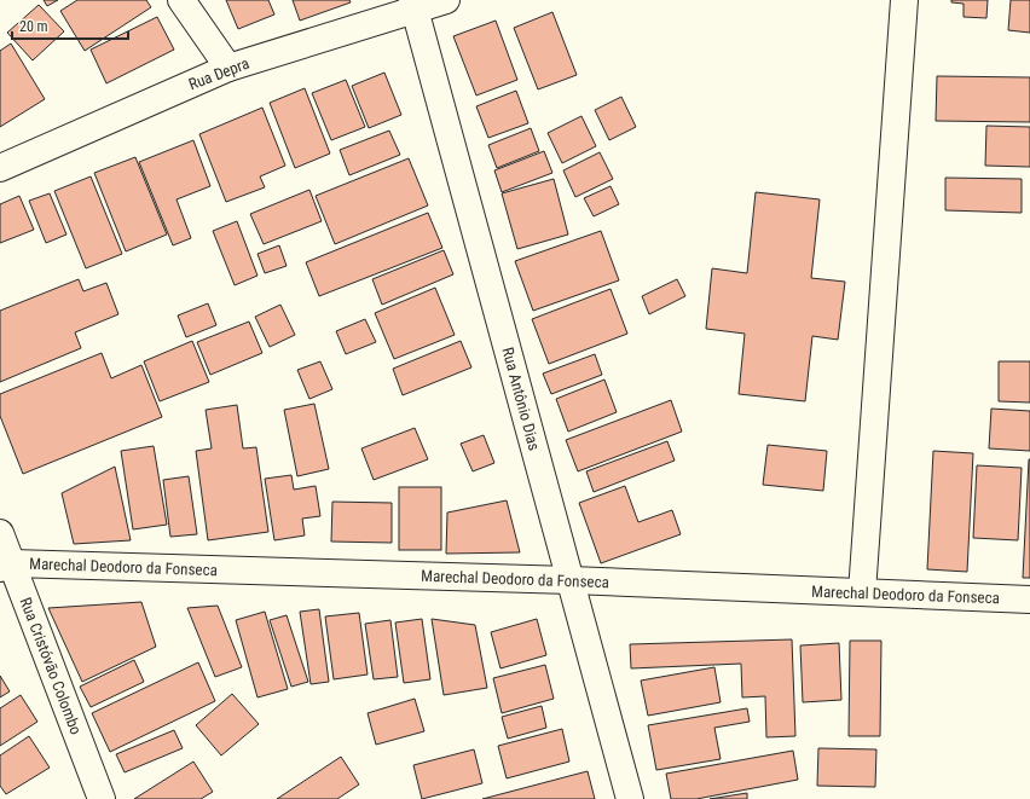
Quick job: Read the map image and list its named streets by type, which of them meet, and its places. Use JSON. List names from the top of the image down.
{
  "streets": {
    "street": [
      "Rua Depra",
      "Rua Antônio Dias",
      "Marechal Deodoro da Fonseca",
      "Rua Cristóvão Colombo"
    ]
  },
  "crossings": [
    ["Rua Depra", "Rua Antônio Dias"],
    ["Rua Antônio Dias", "Marechal Deodoro da Fonseca"],
    ["Marechal Deodoro da Fonseca", "Rua Cristóvão Colombo"]
  ],
  "scale_bar": "20 m"
}
